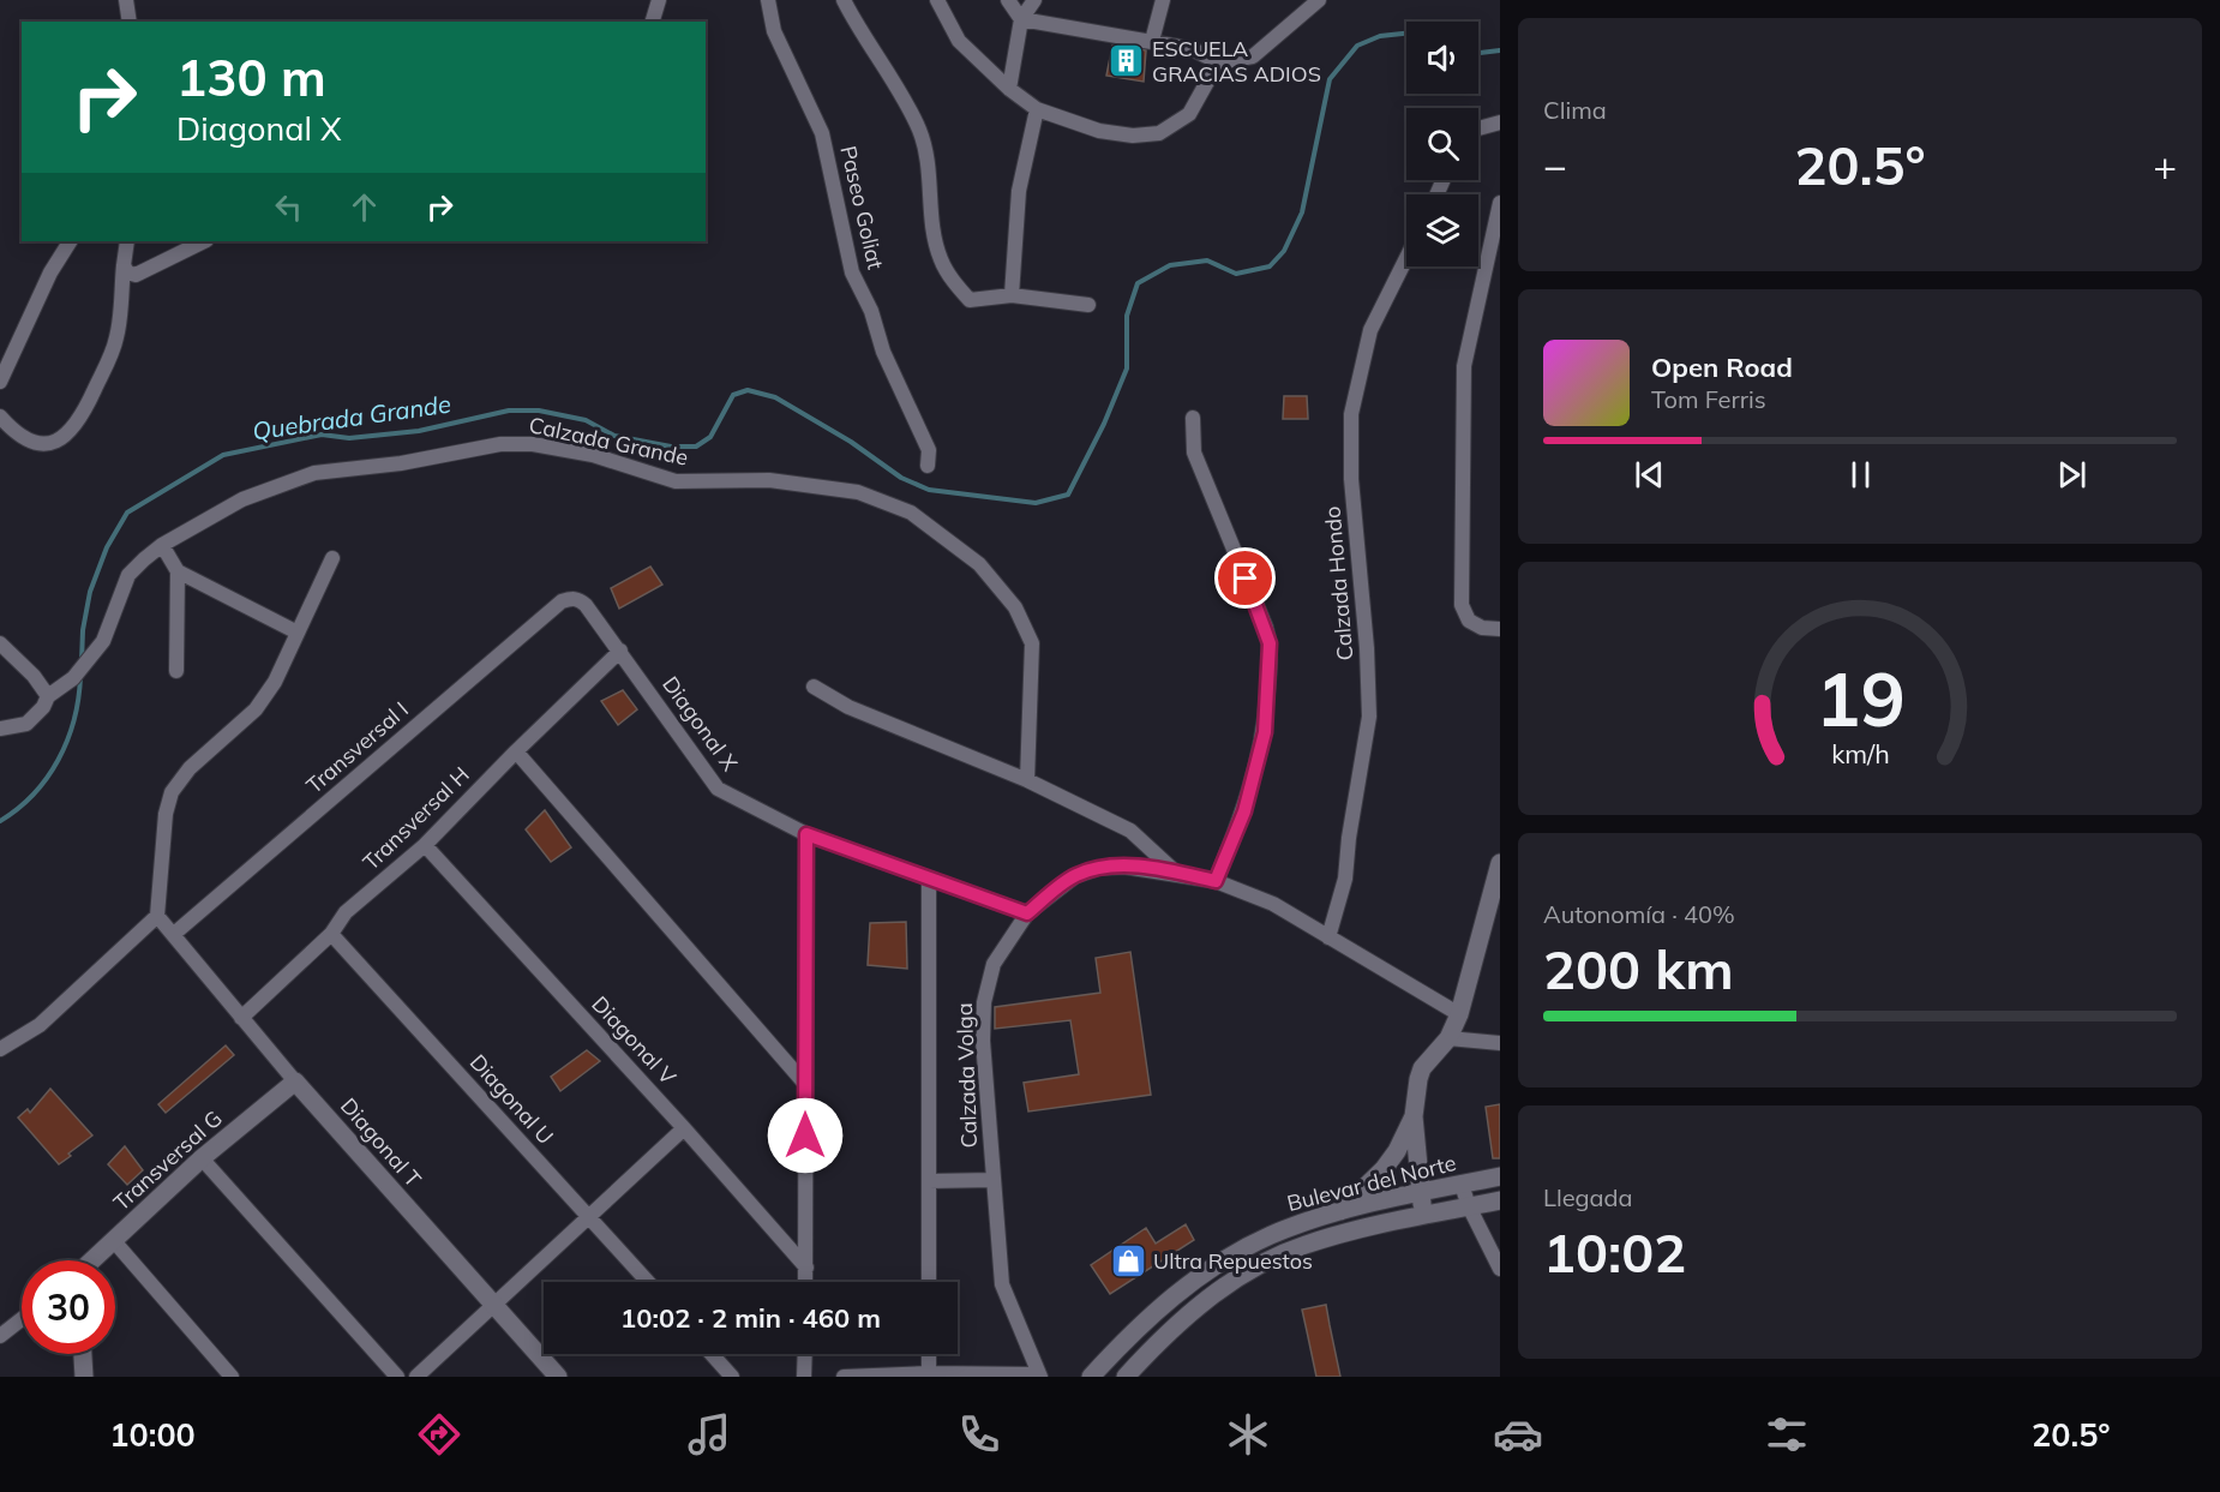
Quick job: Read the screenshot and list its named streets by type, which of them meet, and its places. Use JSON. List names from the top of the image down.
{
  "streets": {
    "street": [
      "Paseo Goliat",
      "Calzada Grande",
      "Calzada Hondo",
      "Diagonal X",
      "Transversal I",
      "Transversal H",
      "Diagonal V",
      "Calzada Volga",
      "Diagonal U",
      "Diagonal T",
      "Transversal G",
      "Bulevar del Norte"
    ]
  },
  "crossings": [
    ["Calzada Hondo", "Calzada Volga"],
    ["Diagonal X", "Transversal I"],
    ["Diagonal X", "Transversal H"],
    ["Diagonal X", "Calzada Volga"],
    ["Transversal I", "Diagonal T"],
    ["Transversal H", "Diagonal V"],
    ["Transversal H", "Diagonal U"],
    ["Transversal H", "Diagonal T"],
    ["Diagonal T", "Transversal G"]
  ],
  "water": ["Quebrada Grande"],
  "places": {
    "building": ["ESCUELA GRACIAS ADIOS"],
    "shop": ["Ultra Repuestos"]
  },
  "page": {
    "tile": [
      "Clima",
      ["Autonomía · 40%", "200 km"],
      ["Llegada", "10:02"]
    ],
    "turn": ["130 m", "Diagonal X"],
    "heat": ["−", "20.5°", "+"],
    "song": ["Open Road", "Tom Ferris"],
    "limit": "30",
    "trip": "10:02 · 2 min · 460 m",
    "tabs": ["10:00", "20.5°"],
    "gauge": ["19", "km/h"]
  }
}
